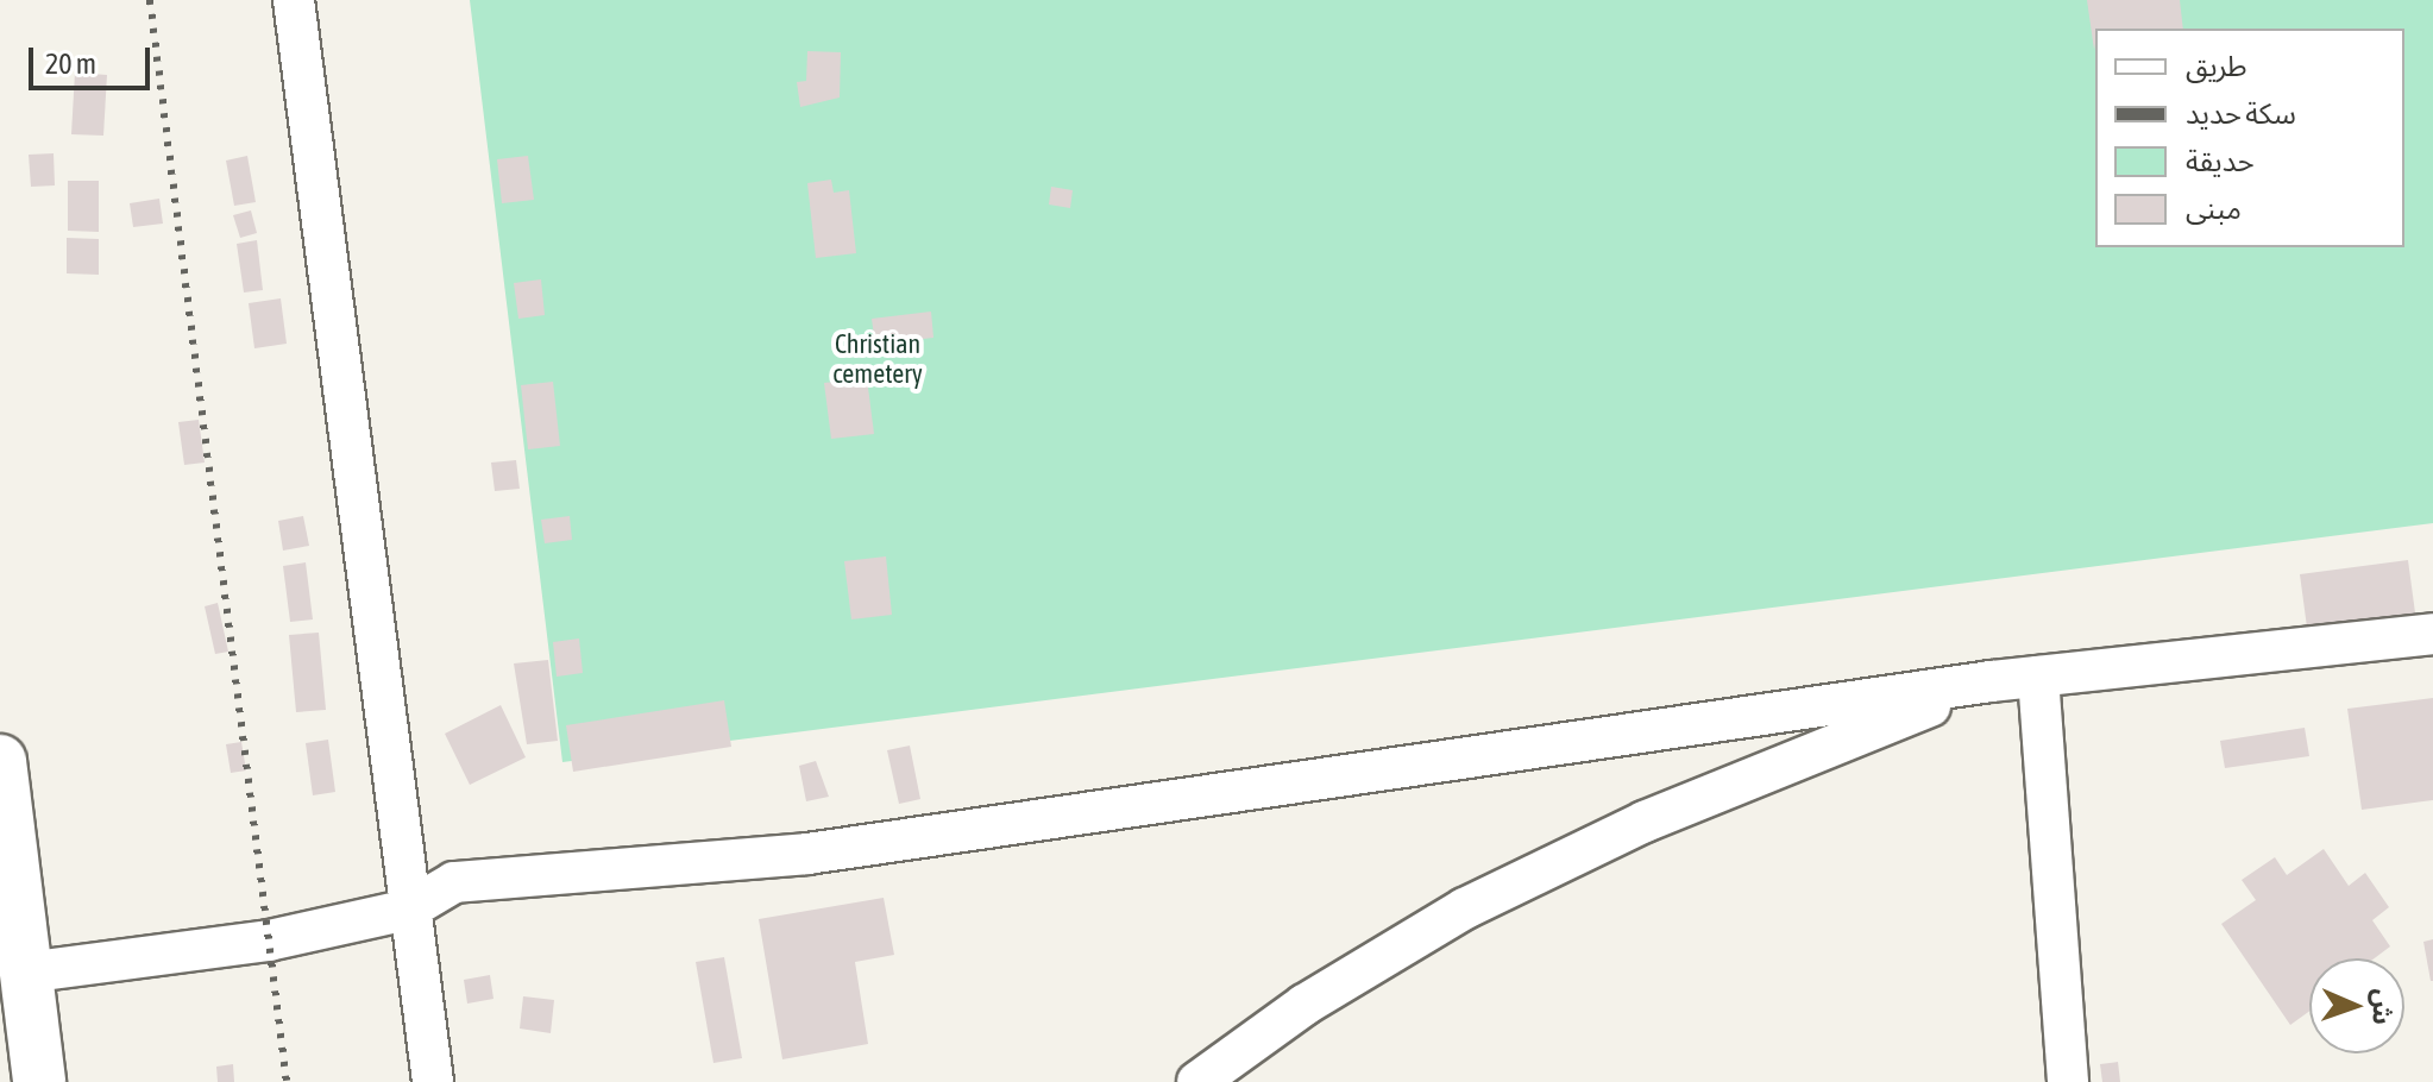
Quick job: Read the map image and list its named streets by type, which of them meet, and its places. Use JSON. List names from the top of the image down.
{
  "parks": ["Christian cemetery"],
  "legend": [
    "طريق",
    "سكة حديد",
    "حديقة",
    "مبنى"
  ],
  "scale_bar": "20 m",
  "north": "right"
}
